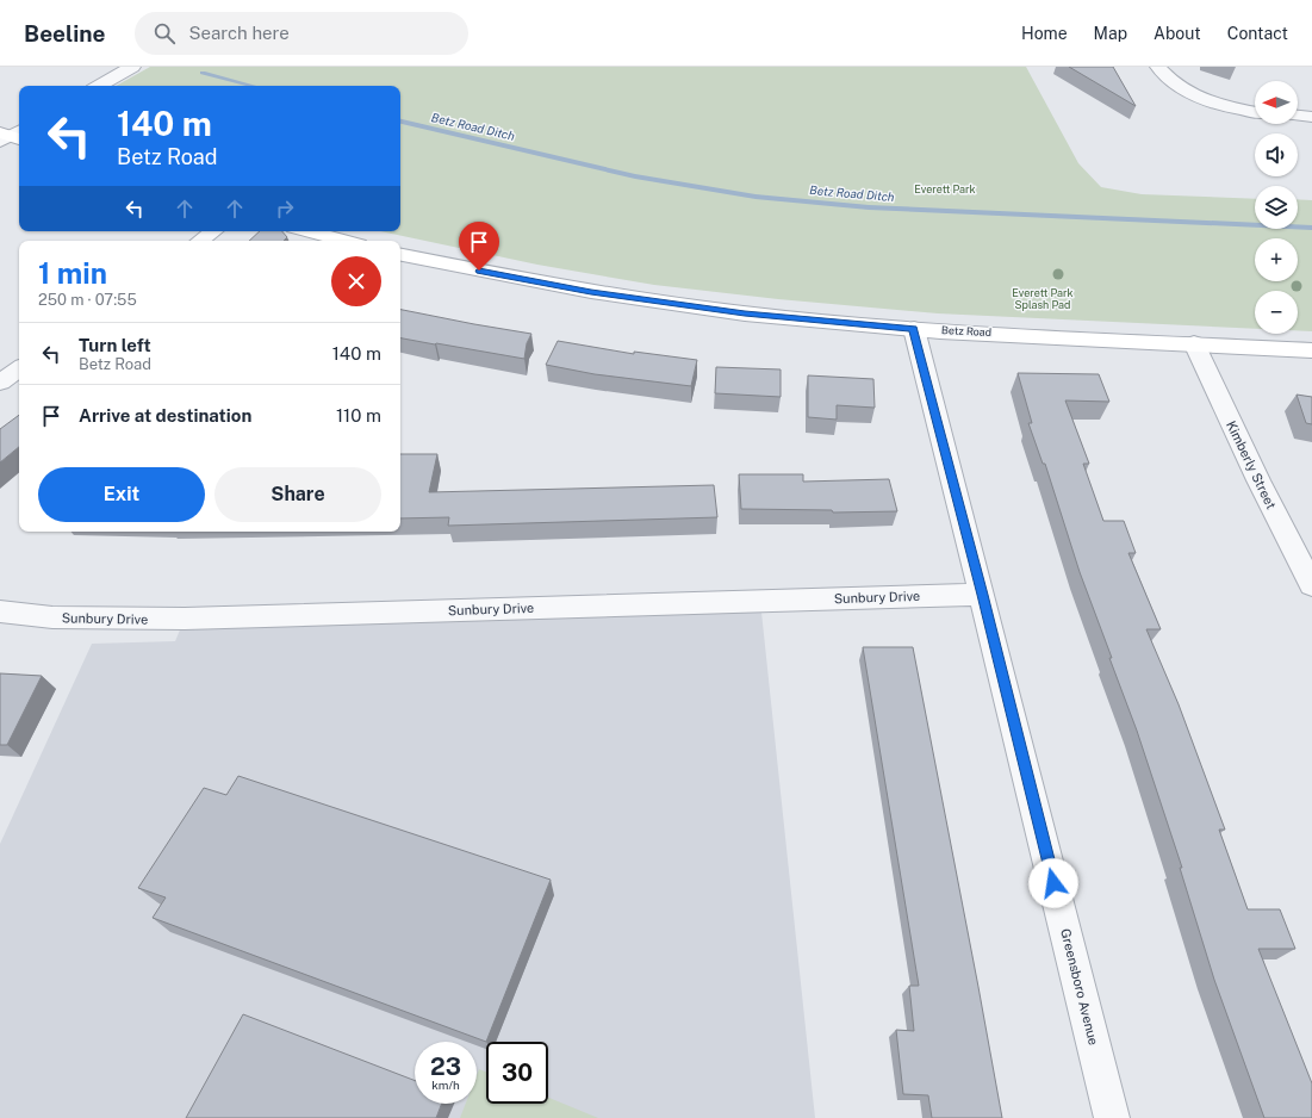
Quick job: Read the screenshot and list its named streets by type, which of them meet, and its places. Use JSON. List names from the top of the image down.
{
  "streets": {
    "street": [
      "Betz Road",
      "Kimberly Street",
      "Sunbury Drive",
      "Greensboro Avenue"
    ]
  },
  "crossings": [
    ["Betz Road", "Kimberly Street"],
    ["Betz Road", "Greensboro Avenue"],
    ["Sunbury Drive", "Greensboro Avenue"]
  ],
  "water": ["Betz Road Ditch"],
  "parks": ["Everett Park", "Everett Park Splash Pad"],
  "north": "left",
  "page": {
    "header": "Beeline",
    "search": "Search here",
    "nav": [
      "Home",
      "Map",
      "About",
      "Contact"
    ],
    "map_buttons": ["+", "−"],
    "turn": ["140 m", "Betz Road"],
    "heading": ["1 min", "250 m · 07:55"],
    "list": [
      {
        "name": "Turn left",
        "note": "Betz Road",
        "value": "140 m"
      },
      {
        "name": "Arrive at destination",
        "value": "110 m"
      }
    ],
    "buttons": ["Exit", "Share"],
    "speed": "23 km/h",
    "limit": "30"
  }
}
